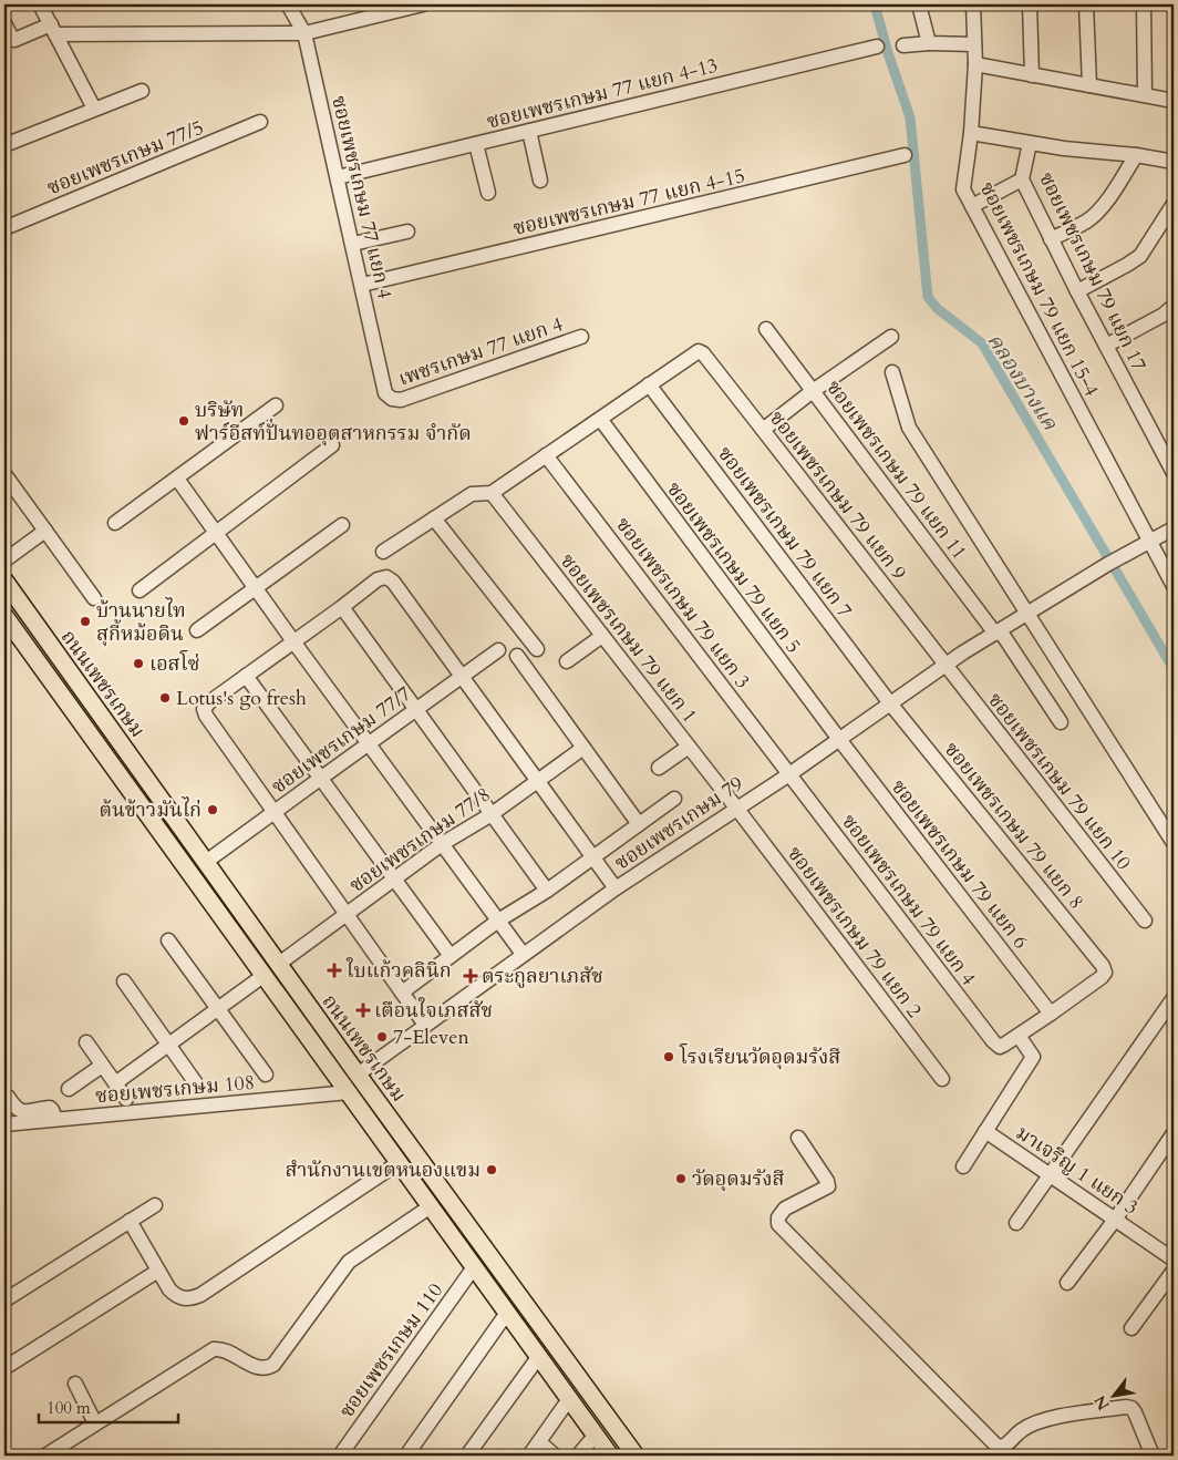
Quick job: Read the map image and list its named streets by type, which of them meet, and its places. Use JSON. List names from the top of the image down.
{
  "streets": {
    "main road": ["ถนนเพชรเกษม"],
    "street": [
      "ซอยเพชรเกษม 77 แยก 4-13",
      "ซอยเพชรเกษม 77/5",
      "ซอยเพชรเกษม 77 แยก 4",
      "ซอยเพชรเกษม 77 แยก 4-15",
      "ซอยเพชรเกษม 79 แยก 17",
      "ซอยเพชรเกษม 79 แยก 15-4",
      "เพชรเกษม 77 แยก 4",
      "ซอยเพชรเกษม 79 แยก 11",
      "ซอยเพชรเกษม 79 แยก 9",
      "ซอยเพชรเกษม 79 แยก 7",
      "ซอยเพชรเกษม 79 แยก 5",
      "ซอยเพชรเกษม 79 แยก 3",
      "ซอยเพชรเกษม 79 แยก 1",
      "ซอยเพชรเกษม 77/7",
      "ซอยเพชรเกษม 79 แยก 10",
      "ซอยเพชรเกษม 79",
      "ซอยเพชรเกษม 79 แยก 8",
      "ซอยเพชรเกษม 77/8",
      "ซอยเพชรเกษม 79 แยก 6",
      "ซอยเพชรเกษม 79 แยก 4",
      "ซอยเพชรเกษม 79 แยก 2",
      "ซอยเพชรเกษม 108",
      "มาเจริญ 1 แยก 3",
      "ซอยเพชรเกษม 110"
    ]
  },
  "crossings": [
    ["ซอยเพชรเกษม 77 แยก 4-13", "ซอยเพชรเกษม 77 แยก 4"],
    ["ซอยเพชรเกษม 77 แยก 4", "ซอยเพชรเกษม 77 แยก 4-15"],
    ["ซอยเพชรเกษม 77 แยก 4", "เพชรเกษม 77 แยก 4"],
    ["ซอยเพชรเกษม 79 แยก 15-4", "ซอยเพชรเกษม 79"],
    ["ซอยเพชรเกษม 79 แยก 11", "ซอยเพชรเกษม 79"],
    ["ซอยเพชรเกษม 79 แยก 9", "ซอยเพชรเกษม 79 แยก 7"],
    ["ซอยเพชรเกษม 79 แยก 9", "ซอยเพชรเกษม 79 แยก 10"],
    ["ซอยเพชรเกษม 79 แยก 9", "ซอยเพชรเกษม 79"],
    ["ซอยเพชรเกษม 79 แยก 7", "ซอยเพชรเกษม 79"],
    ["ซอยเพชรเกษม 79 แยก 7", "ซอยเพชรเกษม 79 แยก 8"],
    ["ซอยเพชรเกษม 79 แยก 5", "ซอยเพชรเกษม 79"],
    ["ซอยเพชรเกษม 79 แยก 5", "ซอยเพชรเกษม 79 แยก 6"],
    ["ซอยเพชรเกษม 79 แยก 3", "ซอยเพชรเกษม 79"],
    ["ซอยเพชรเกษม 79 แยก 3", "ซอยเพชรเกษม 79 แยก 4"],
    ["ซอยเพชรเกษม 79 แยก 1", "ซอยเพชรเกษม 79"],
    ["ซอยเพชรเกษม 79 แยก 1", "ซอยเพชรเกษม 79 แยก 2"],
    ["ถนนเพชรเกษม", "ซอยเพชรเกษม 77/7"],
    ["ถนนเพชรเกษม", "ซอยเพชรเกษม 79"],
    ["ถนนเพชรเกษม", "ซอยเพชรเกษม 77/8"],
    ["ถนนเพชรเกษม", "ซอยเพชรเกษม 108"],
    ["ถนนเพชรเกษม", "ซอยเพชรเกษม 110"],
    ["ซอยเพชรเกษม 79 แยก 10", "ซอยเพชรเกษม 79"],
    ["ซอยเพชรเกษม 79", "ซอยเพชรเกษม 79 แยก 8"],
    ["ซอยเพชรเกษม 79", "ซอยเพชรเกษม 79 แยก 6"],
    ["ซอยเพชรเกษม 79", "ซอยเพชรเกษม 79 แยก 4"],
    ["ซอยเพชรเกษม 79", "ซอยเพชรเกษม 79 แยก 2"],
    ["ซอยเพชรเกษม 79 แยก 8", "ซอยเพชรเกษม 79 แยก 6"]
  ],
  "water": ["คลองบางแค"],
  "places": {
    "other": [
      "บริษัท ฟาร์อีสท์ปั่นทออุตสาหกรรม จำกัด",
      "บ้านนายไท สุกี้หม้อดิน",
      "เอสโซ่",
      "Lotus's go fresh",
      "ต้นข้าวมันไก่",
      "7-Eleven",
      "โรงเรียนวัดอุดมรังสี",
      "สำนักงานเขตหนองแขม",
      "วัดอุดมรังสี"
    ],
    "health": ["ใบแก้วคลินิก", "ตระกูลยาเภสัช", "เตือนใจเภสสัช"]
  },
  "scale_bar": "100 m",
  "north": "bottom left"
}
